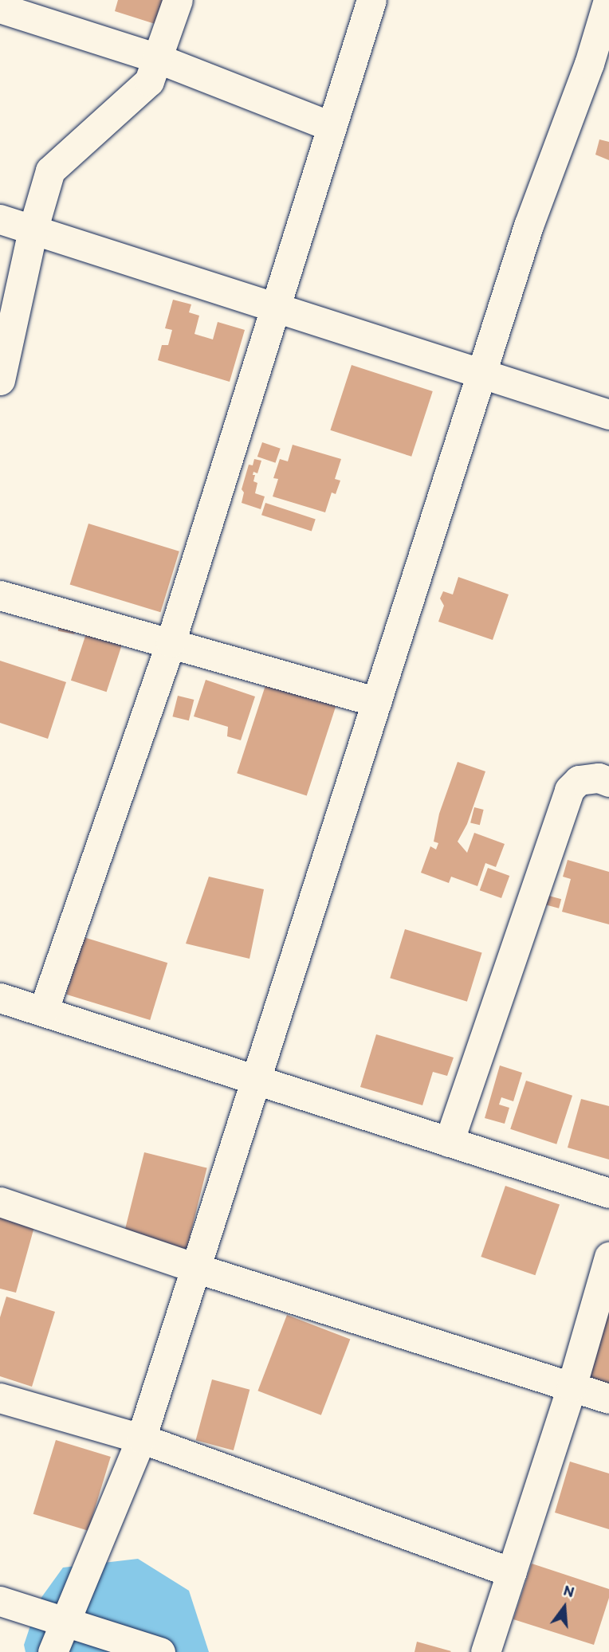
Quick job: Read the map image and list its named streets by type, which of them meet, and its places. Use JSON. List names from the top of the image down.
{
  "north": "top"
}
